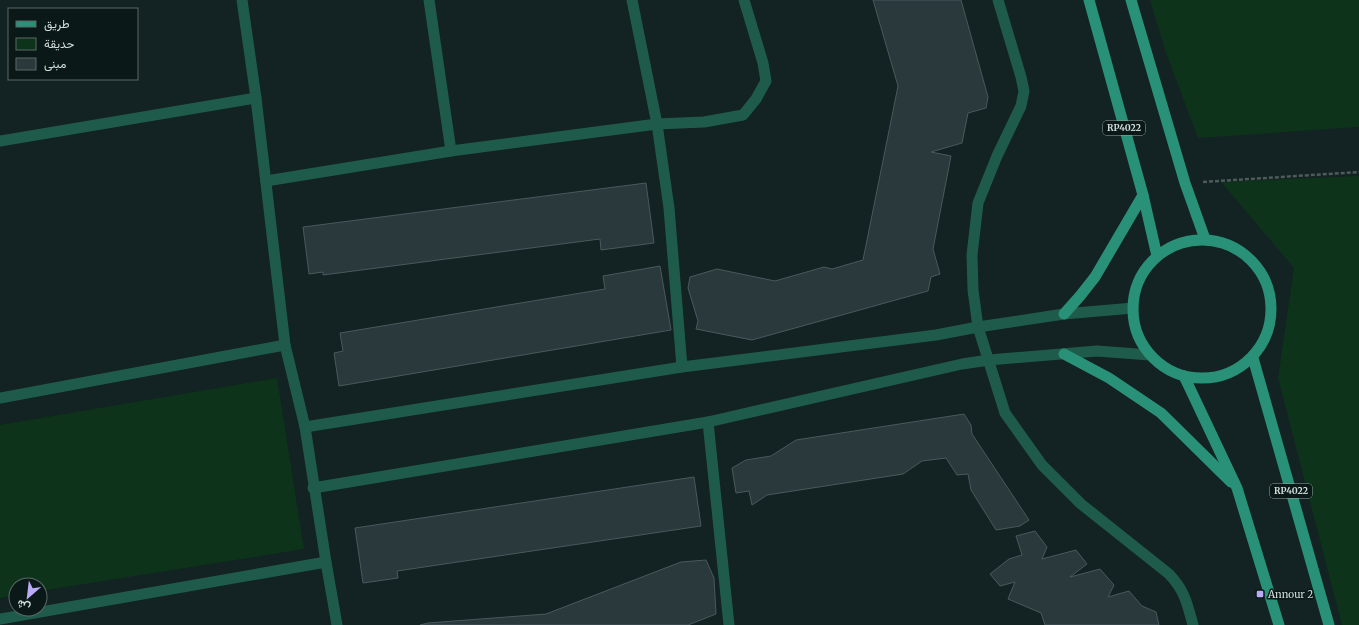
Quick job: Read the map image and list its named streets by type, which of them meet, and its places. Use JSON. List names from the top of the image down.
{
  "streets": {
    "main road": ["RP4022"]
  },
  "places": {
    "transit": ["Annour 2"]
  },
  "legend": ["طريق", "حديقة", "مبنى"],
  "north": "bottom left"
}
